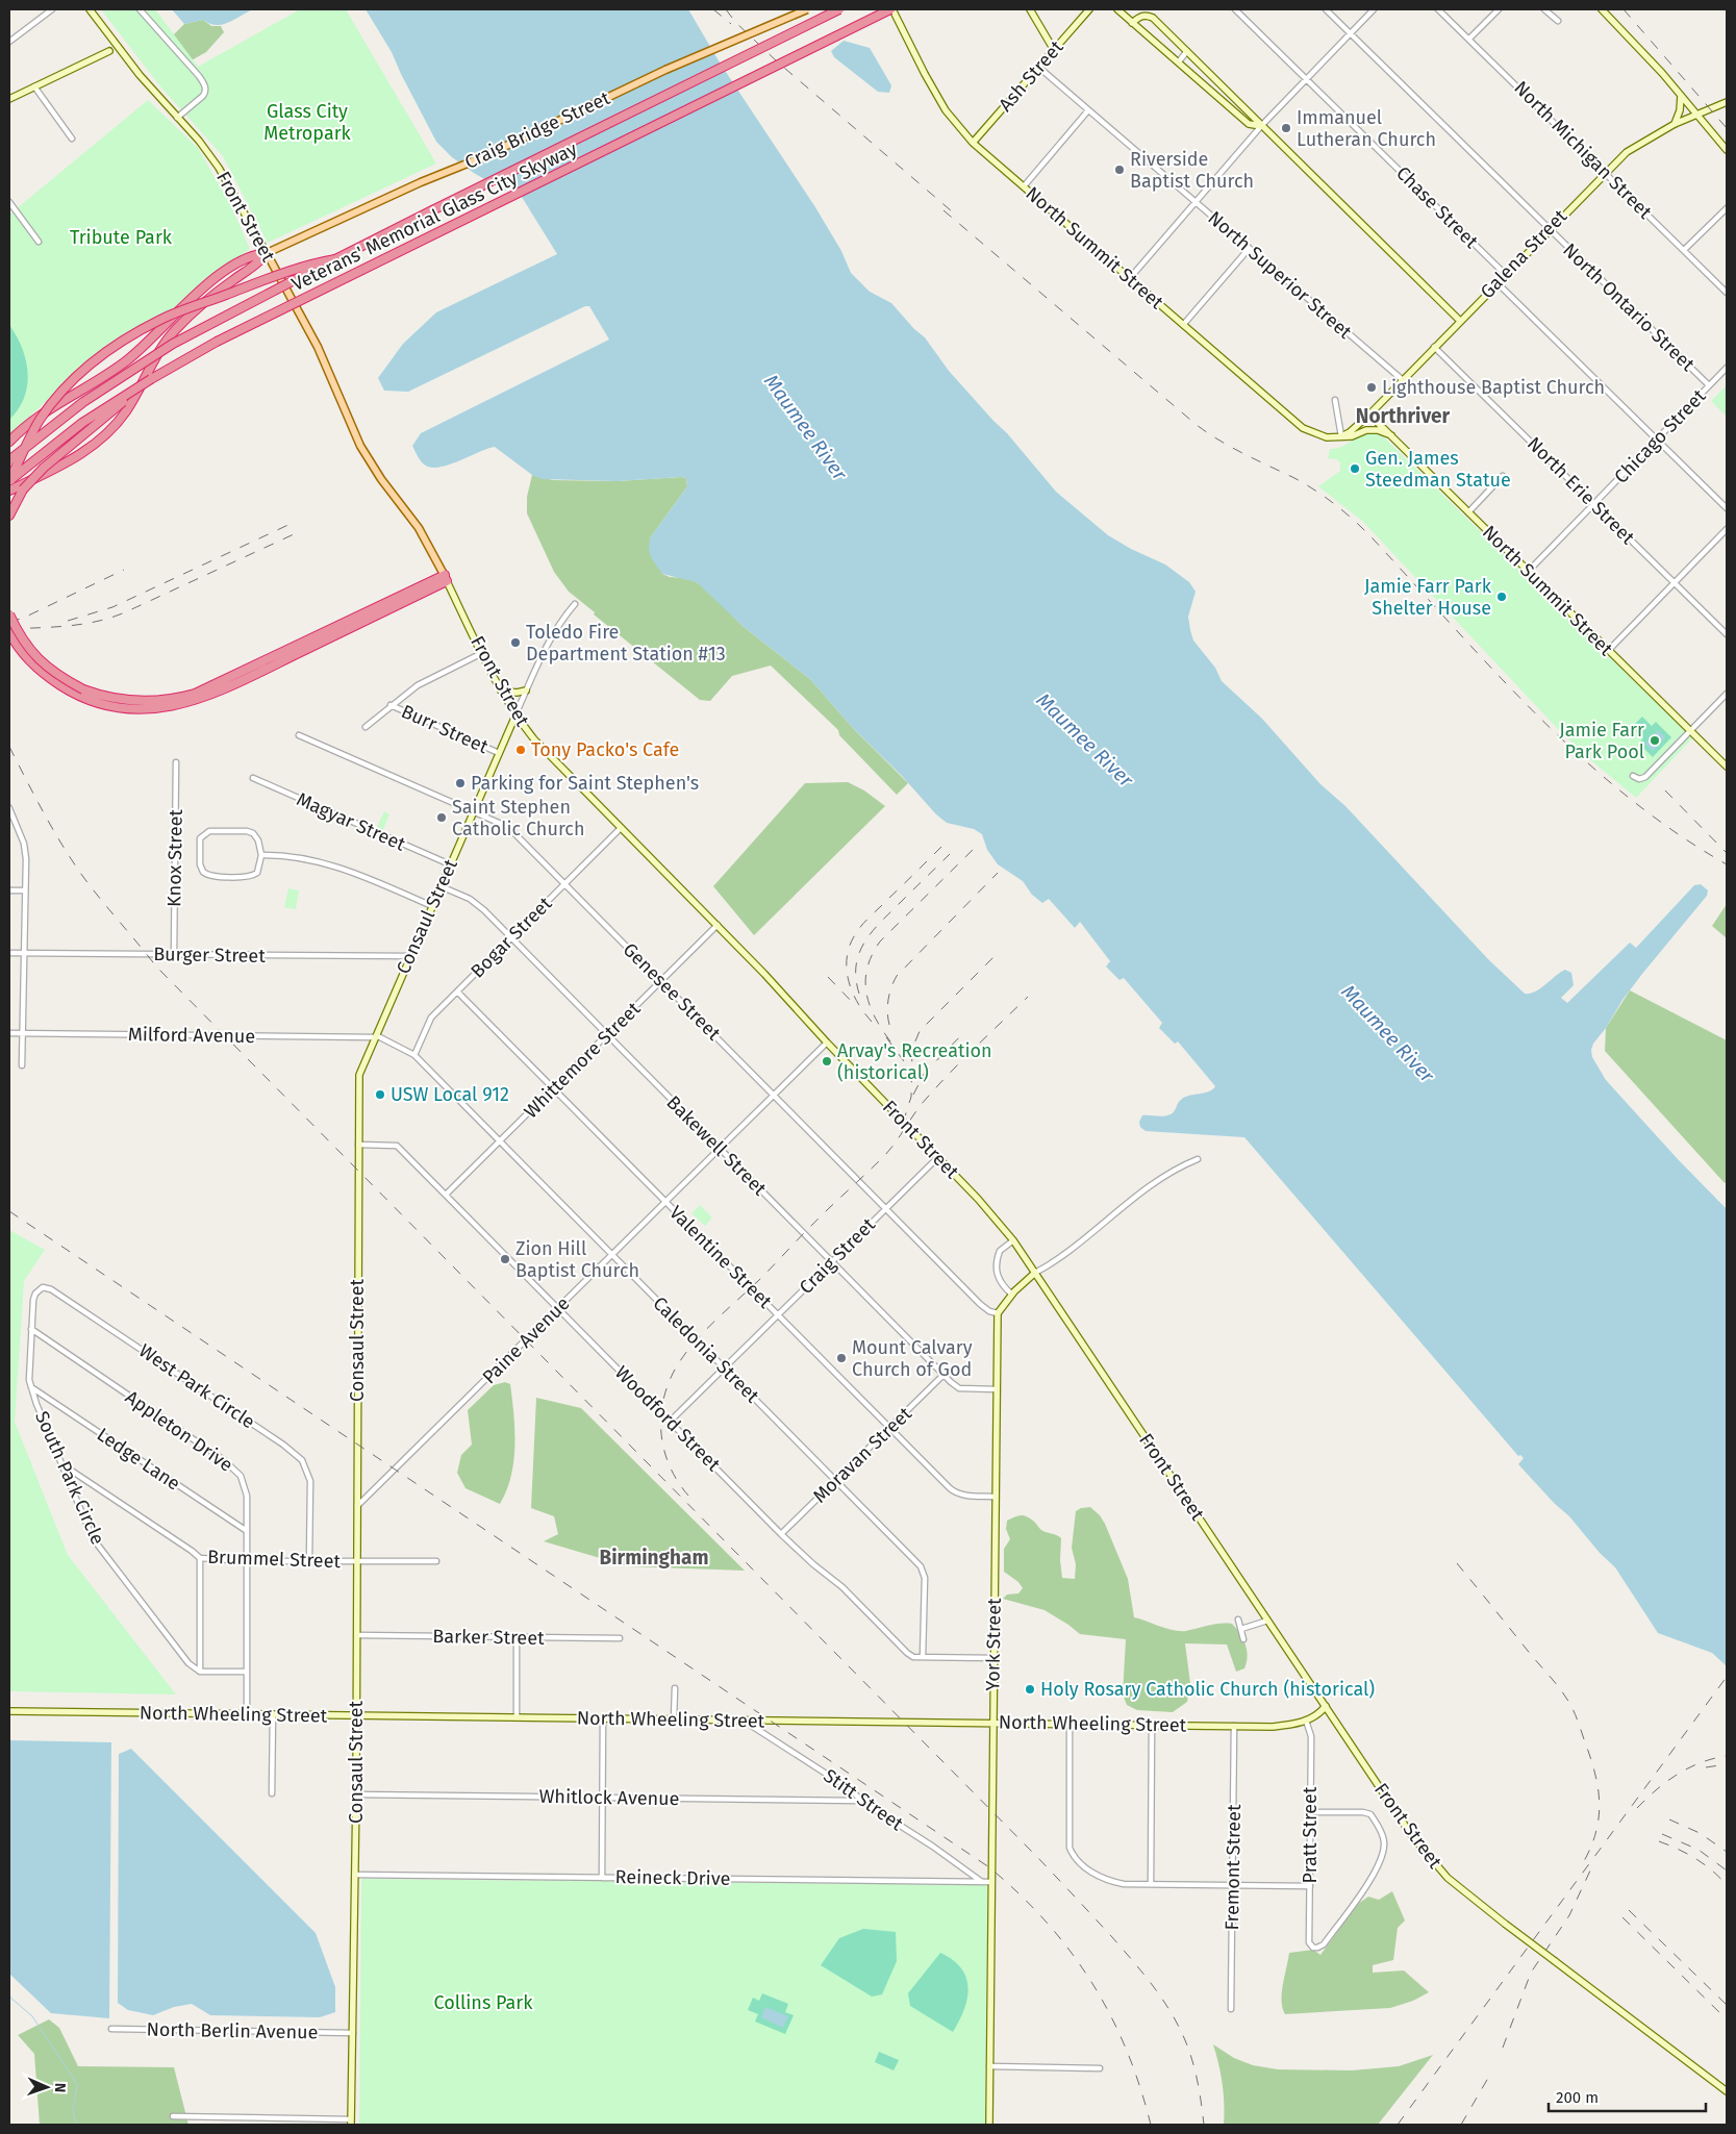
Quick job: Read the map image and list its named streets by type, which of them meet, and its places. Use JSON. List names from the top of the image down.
{
  "streets": {
    "highway": ["Veterans' Memorial Glass City Skyway"],
    "main road": ["Craig Bridge Street", "Front Street"],
    "street": [
      "Ash Street",
      "North Michigan Street",
      "Chase Street",
      "North Summit Street",
      "Galena Street",
      "North Superior Street",
      "North Ontario Street",
      "Chicago Street",
      "North Erie Street",
      "Burr Street",
      "Magyar Street",
      "Knox Street",
      "Consaul Street",
      "Bogar Street",
      "Burger Street",
      "Genesee Street",
      "Milford Avenue",
      "Whittemore Street",
      "Bakewell Street",
      "Craig Street",
      "Valentine Street",
      "Paine Avenue",
      "Caledonia Street",
      "West Park Circle",
      "Woodford Street",
      "Appleton Drive",
      "Moravan Street",
      "Ledge Lane",
      "South Park Circle",
      "Brummel Street",
      "Barker Street",
      "York Street",
      "North Wheeling Street",
      "Whitlock Avenue",
      "Stitt Street",
      "Pratt Street",
      "Fremont Street",
      "Reineck Drive",
      "North Berlin Avenue"
    ]
  },
  "crossings": [
    ["Ash Street", "North Summit Street"],
    ["Ash Street", "North Superior Street"],
    ["Craig Bridge Street", "Front Street"],
    ["North Michigan Street", "Galena Street"],
    ["Chase Street", "Galena Street"],
    ["Front Street", "Consaul Street"],
    ["Front Street", "Bogar Street"],
    ["Front Street", "Whittemore Street"],
    ["Front Street", "Craig Street"],
    ["Front Street", "Paine Avenue"],
    ["Front Street", "North Wheeling Street"],
    ["Veterans' Memorial Glass City Skyway", "North Summit Street"],
    ["North Summit Street", "Galena Street"],
    ["North Summit Street", "Chicago Street"],
    ["Galena Street", "North Superior Street"],
    ["Galena Street", "North Ontario Street"],
    ["Galena Street", "North Erie Street"],
    ["North Ontario Street", "Chicago Street"],
    ["Chicago Street", "North Erie Street"],
    ["Burr Street", "Consaul Street"],
    ["Magyar Street", "Consaul Street"],
    ["Knox Street", "Burger Street"],
    ["Consaul Street", "Burger Street"],
    ["Consaul Street", "Genesee Street"],
    ["Consaul Street", "Milford Avenue"],
    ["Consaul Street", "Bakewell Street"],
    ["Consaul Street", "Paine Avenue"],
    ["Consaul Street", "Caledonia Street"],
    ["Consaul Street", "Woodford Street"],
    ["Consaul Street", "Brummel Street"],
    ["Consaul Street", "Barker Street"],
    ["Consaul Street", "North Wheeling Street"],
    ["Consaul Street", "Whitlock Avenue"],
    ["Consaul Street", "Reineck Drive"],
    ["Consaul Street", "North Berlin Avenue"],
    ["Bogar Street", "Genesee Street"],
    ["Bogar Street", "Bakewell Street"],
    ["Bogar Street", "Valentine Street"],
    ["Bogar Street", "Caledonia Street"],
    ["Genesee Street", "Whittemore Street"],
    ["Genesee Street", "Craig Street"],
    ["Genesee Street", "Paine Avenue"],
    ["Genesee Street", "York Street"],
    ["Milford Avenue", "Caledonia Street"],
    ["Whittemore Street", "Bakewell Street"],
    ["Whittemore Street", "Valentine Street"],
    ["Whittemore Street", "Caledonia Street"],
    ["Whittemore Street", "Woodford Street"],
    ["Bakewell Street", "Craig Street"],
    ["Bakewell Street", "Paine Avenue"],
    ["Bakewell Street", "Moravan Street"],
    ["Bakewell Street", "York Street"],
    ["Craig Street", "Valentine Street"],
    ["Craig Street", "Caledonia Street"],
    ["Craig Street", "Woodford Street"],
    ["Valentine Street", "Paine Avenue"],
    ["Valentine Street", "Moravan Street"],
    ["Valentine Street", "York Street"],
    ["Paine Avenue", "Caledonia Street"],
    ["Paine Avenue", "Woodford Street"],
    ["Caledonia Street", "Woodford Street"],
    ["Caledonia Street", "Moravan Street"],
    ["West Park Circle", "Appleton Drive"],
    ["West Park Circle", "South Park Circle"],
    ["West Park Circle", "Brummel Street"],
    ["Woodford Street", "Moravan Street"],
    ["Woodford Street", "York Street"],
    ["Appleton Drive", "Ledge Lane"],
    ["Appleton Drive", "South Park Circle"],
    ["Appleton Drive", "Brummel Street"],
    ["Appleton Drive", "North Wheeling Street"],
    ["Ledge Lane", "South Park Circle"],
    ["South Park Circle", "Brummel Street"],
    ["York Street", "North Wheeling Street"],
    ["York Street", "Reineck Drive"],
    ["North Wheeling Street", "Stitt Street"],
    ["North Wheeling Street", "Pratt Street"],
    ["North Wheeling Street", "Fremont Street"],
    ["Whitlock Avenue", "Stitt Street"],
    ["Stitt Street", "Reineck Drive"]
  ],
  "districts": ["Northriver", "Birmingham"],
  "water": ["Maumee River"],
  "parks": ["Glass City Metropark", "Tribute Park", "Collins Park"],
  "places": [
    "Immanuel Lutheran Church",
    "Riverside Baptist Church",
    "Lighthouse Baptist Church",
    "Gen. James Steedman Statue",
    "Jamie Farr Park Shelter House",
    "Toledo Fire Department Station #13",
    "Jamie Farr Park Pool",
    "Tony Packo's Cafe",
    "Parking for Saint Stephen's",
    "Saint Stephen Catholic Church",
    "Arvay's Recreation (historical)",
    "USW Local 912",
    "Zion Hill Baptist Church",
    "Mount Calvary Church of God",
    "Holy Rosary Catholic Church (historical)"
  ],
  "scale_bar": "200 m",
  "north": "right"
}
